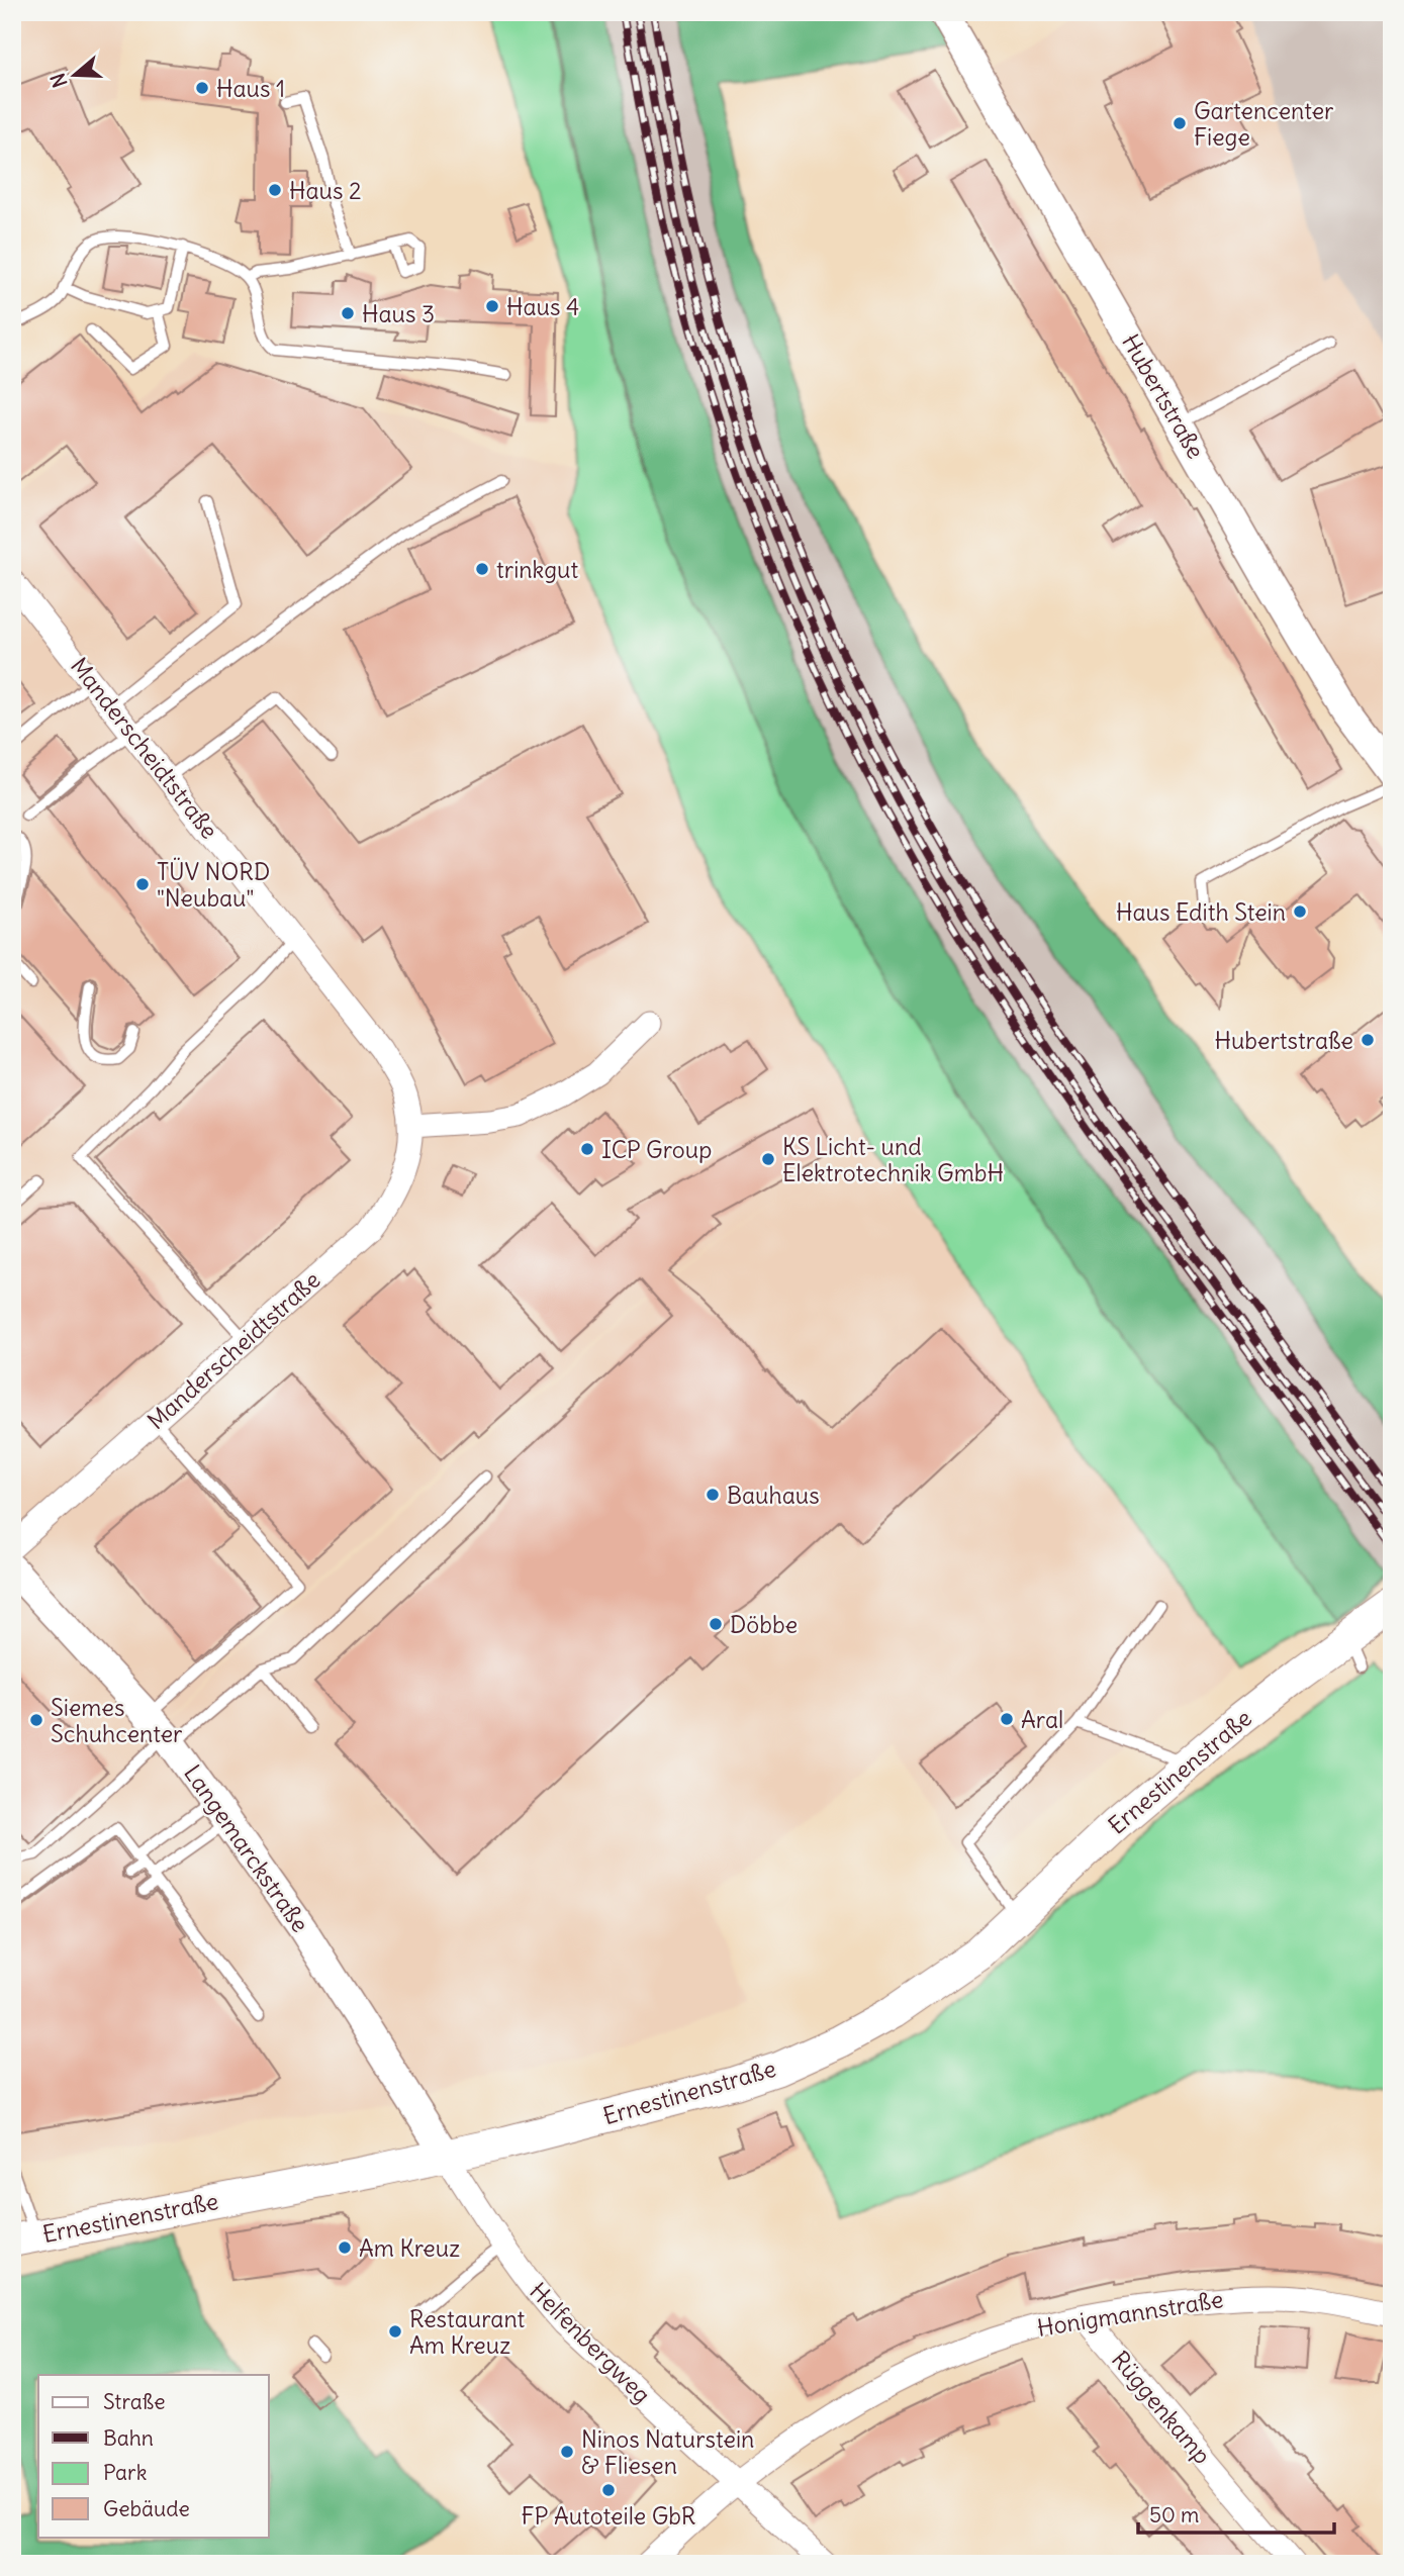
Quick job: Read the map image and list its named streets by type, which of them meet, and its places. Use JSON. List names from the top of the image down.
{
  "streets": {
    "main road": ["Ernestinenstraße"],
    "street": [
      "Hubertstraße",
      "Manderscheidtstraße",
      "Langemarckstraße",
      "Honigmannstraße",
      "Helfenbergweg",
      "Rüggenkamp"
    ]
  },
  "crossings": [
    ["Ernestinenstraße", "Langemarckstraße"],
    ["Ernestinenstraße", "Helfenbergweg"],
    ["Langemarckstraße", "Helfenbergweg"],
    ["Honigmannstraße", "Helfenbergweg"],
    ["Honigmannstraße", "Rüggenkamp"]
  ],
  "places": [
    "Haus 1",
    "Gartencenter Fiege",
    "Haus 2",
    "Haus 4",
    "Haus 3",
    "trinkgut",
    "TÜV NORD \"Neubau\"",
    "Haus Edith Stein",
    "Hubertstraße",
    "ICP Group",
    "KS Licht- und Elektrotechnik GmbH",
    "Bauhaus",
    "Döbbe",
    "Aral",
    "Siemes Schuhcenter",
    "Am Kreuz",
    "Restaurant Am Kreuz",
    "Ninos Naturstein & Fliesen",
    "FP Autoteile GbR"
  ],
  "legend": [
    "Straße",
    "Bahn",
    "Park",
    "Gebäude"
  ],
  "scale_bar": "50 m",
  "north": "left"
}
